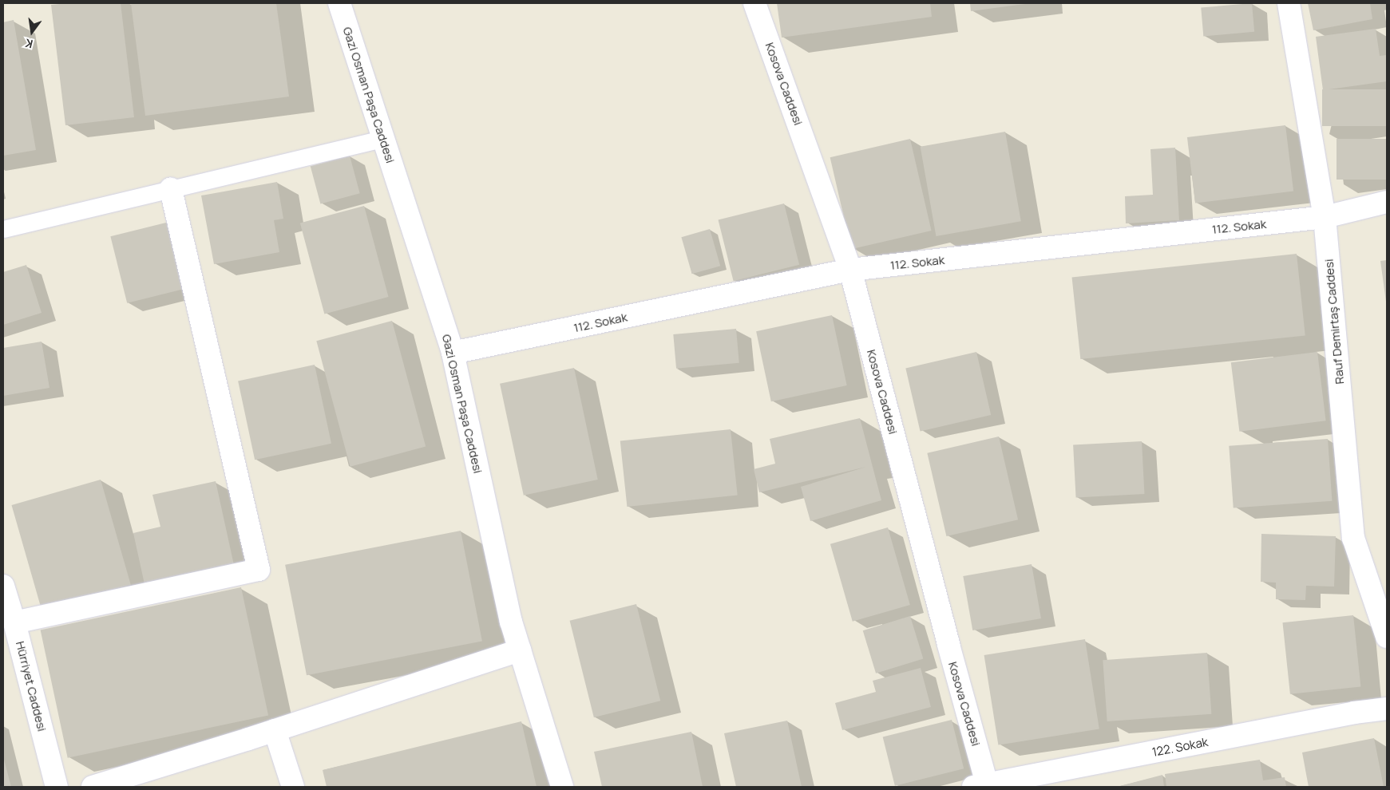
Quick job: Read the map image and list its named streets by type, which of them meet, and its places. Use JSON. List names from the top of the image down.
{
  "streets": {
    "street": [
      "Kosova Caddesi",
      "Gazi Osman Paşa Caddesi",
      "112. Sokak",
      "Rauf Demirtaş Caddesi",
      "Hürriyet Caddesi",
      "122. Sokak"
    ]
  },
  "crossings": [
    ["Kosova Caddesi", "112. Sokak"],
    ["Kosova Caddesi", "122. Sokak"],
    ["Gazi Osman Paşa Caddesi", "112. Sokak"],
    ["112. Sokak", "Rauf Demirtaş Caddesi"]
  ],
  "north": "bottom"
}
